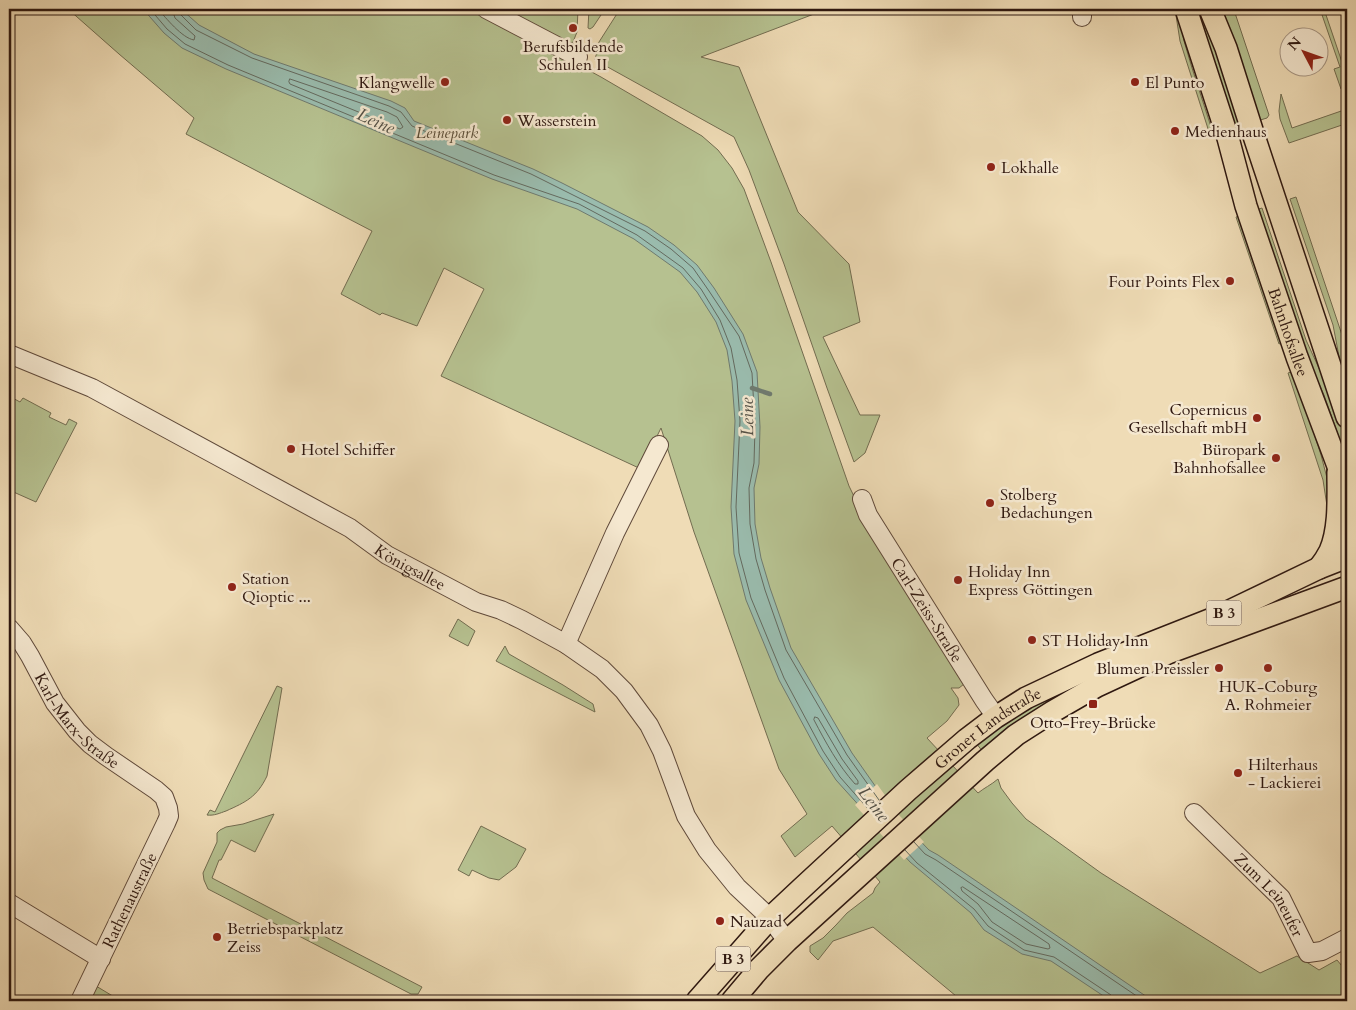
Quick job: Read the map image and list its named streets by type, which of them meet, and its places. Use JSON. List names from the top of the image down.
{
  "streets": {
    "main road": ["Bahnhofsallee", "B 3", "Groner Landstraße"],
    "street": [
      "Königsallee",
      "Carl-Zeiss-Straße",
      "Karl-Marx-Straße",
      "Zum Leineufer",
      "Rathenaustraße"
    ]
  },
  "crossings": [
    ["Königsallee", "Groner Landstraße"],
    ["Carl-Zeiss-Straße", "Groner Landstraße"],
    ["Karl-Marx-Straße", "Rathenaustraße"]
  ],
  "water": ["Leine"],
  "parks": ["Leinepark"],
  "places": {
    "other": [
      "Berufsbildende Schulen II",
      "Klangwelle",
      "El Punto",
      "Wasserstein",
      "Medienhaus",
      "Lokhalle",
      "Four Points Flex",
      "Copernicus Gesellschaft mbH",
      "Hotel Schiffer",
      "Büropark Bahnhofsallee",
      "Stolberg Bedachungen",
      "Holiday Inn Express Göttingen",
      "Station Qioptic ...",
      "ST Holiday Inn",
      "Blumen Preissler",
      "HUK-Coburg A. Rohmeier",
      "Hilterhaus - Lackierei",
      "Nauzad",
      "Betriebsparkplatz Zeiss"
    ],
    "transit": ["Otto-Frey-Brücke"]
  },
  "north": "top left"
}
